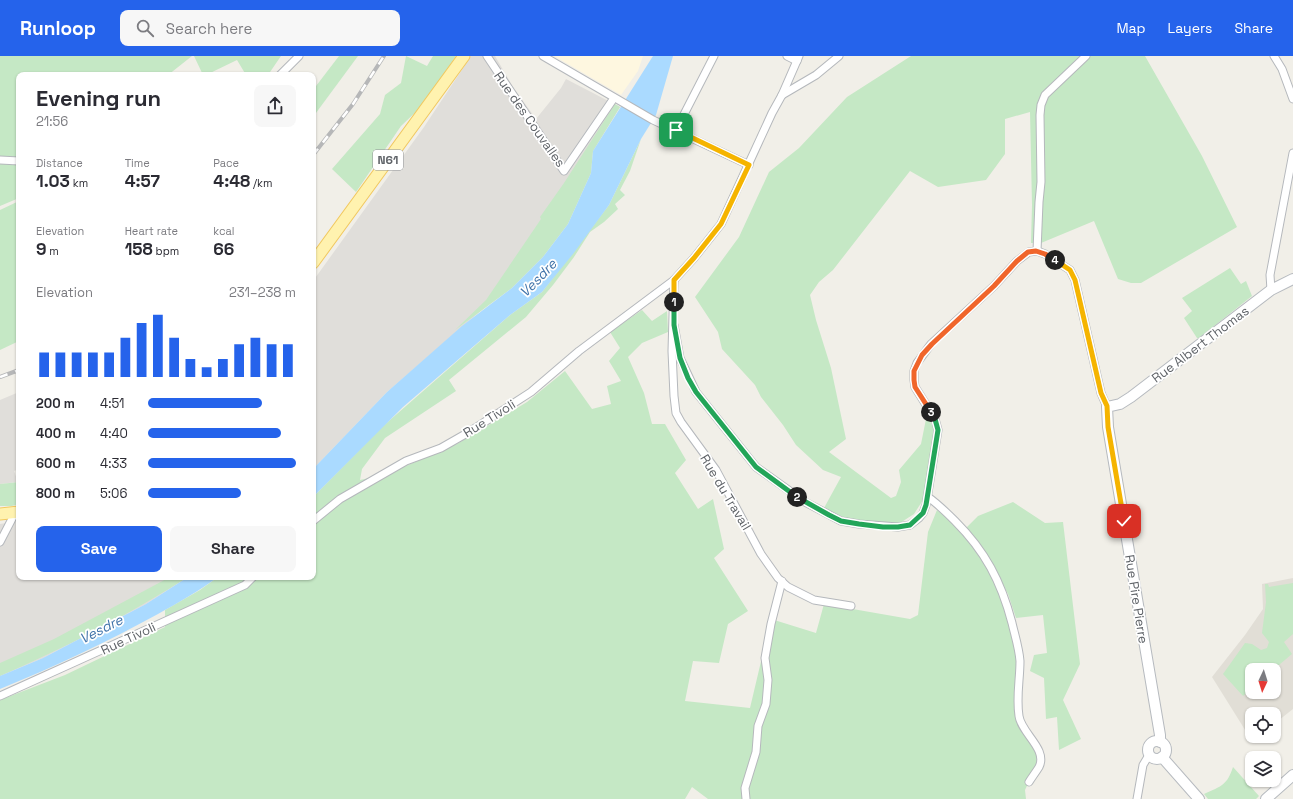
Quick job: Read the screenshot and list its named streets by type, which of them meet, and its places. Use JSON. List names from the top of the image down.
{
  "streets": {
    "main road": ["N61"],
    "street": [
      "Rue des Couvalles",
      "Rue Albert Thomas",
      "Rue Tivoli",
      "Rue du Travail",
      "Rue Pire Pierre"
    ]
  },
  "crossings": [
    ["Rue Albert Thomas", "Rue Pire Pierre"]
  ],
  "water": ["Vesdre"],
  "north": "bottom",
  "page": {
    "header": "Runloop",
    "search": "Search here",
    "nav": ["Map", "Layers", "Share"],
    "heading": ["Evening run", "21:56"],
    "stats": [
      ["Distance", "1.03 km"],
      ["Time", "4:57"],
      ["Pace", "4:48 /km"],
      ["Elevation", "9 m"],
      ["Heart rate", "158 bpm"],
      ["kcal", "66"]
    ],
    "pins": [
      "4",
      "1",
      "3",
      "2"
    ],
    "chart": ["Elevation", "231–238 m"],
    "list": [
      {
        "name": "200 m",
        "note": "4:51"
      },
      {
        "name": "400 m",
        "note": "4:40"
      },
      {
        "name": "600 m",
        "note": "4:33"
      },
      {
        "name": "800 m",
        "note": "5:06"
      }
    ],
    "buttons": ["Save", "Share"]
  }
}
